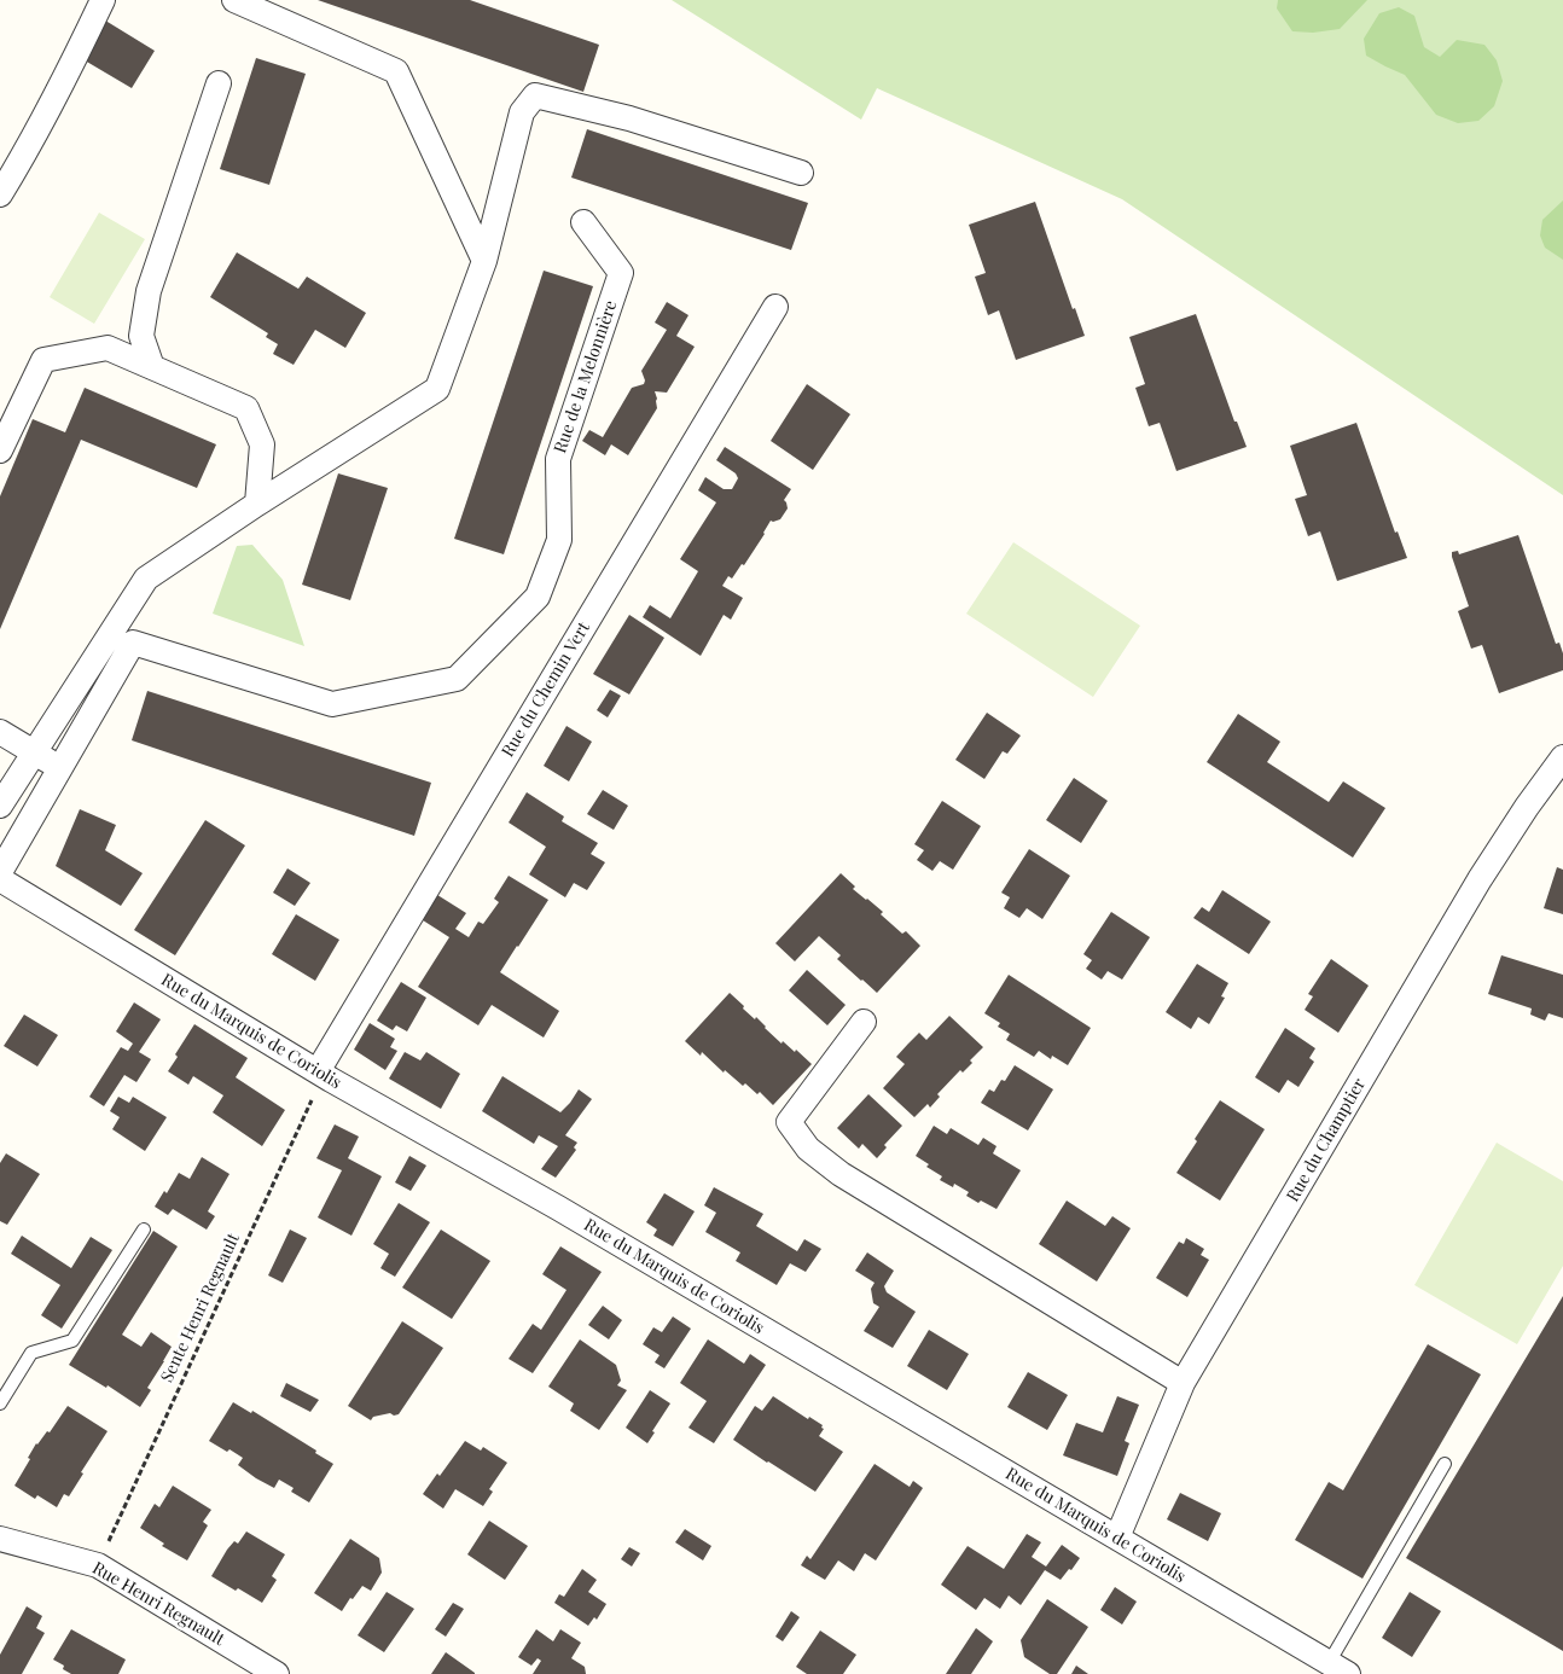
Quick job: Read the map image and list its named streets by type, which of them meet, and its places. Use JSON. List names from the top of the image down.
{
  "streets": {
    "street": [
      "Rue de la Melonnière",
      "Rue du Chemin Vert",
      "Rue du Marquis de Coriolis",
      "Rue du Champtier",
      "Rue Henri Regnault"
    ],
    "path": ["Sente Henri Regnault"]
  },
  "crossings": [
    ["Rue du Chemin Vert", "Rue du Marquis de Coriolis"],
    ["Rue du Chemin Vert", "Sente Henri Regnault"],
    ["Rue du Marquis de Coriolis", "Rue du Champtier"],
    ["Rue du Marquis de Coriolis", "Sente Henri Regnault"]
  ]
}
